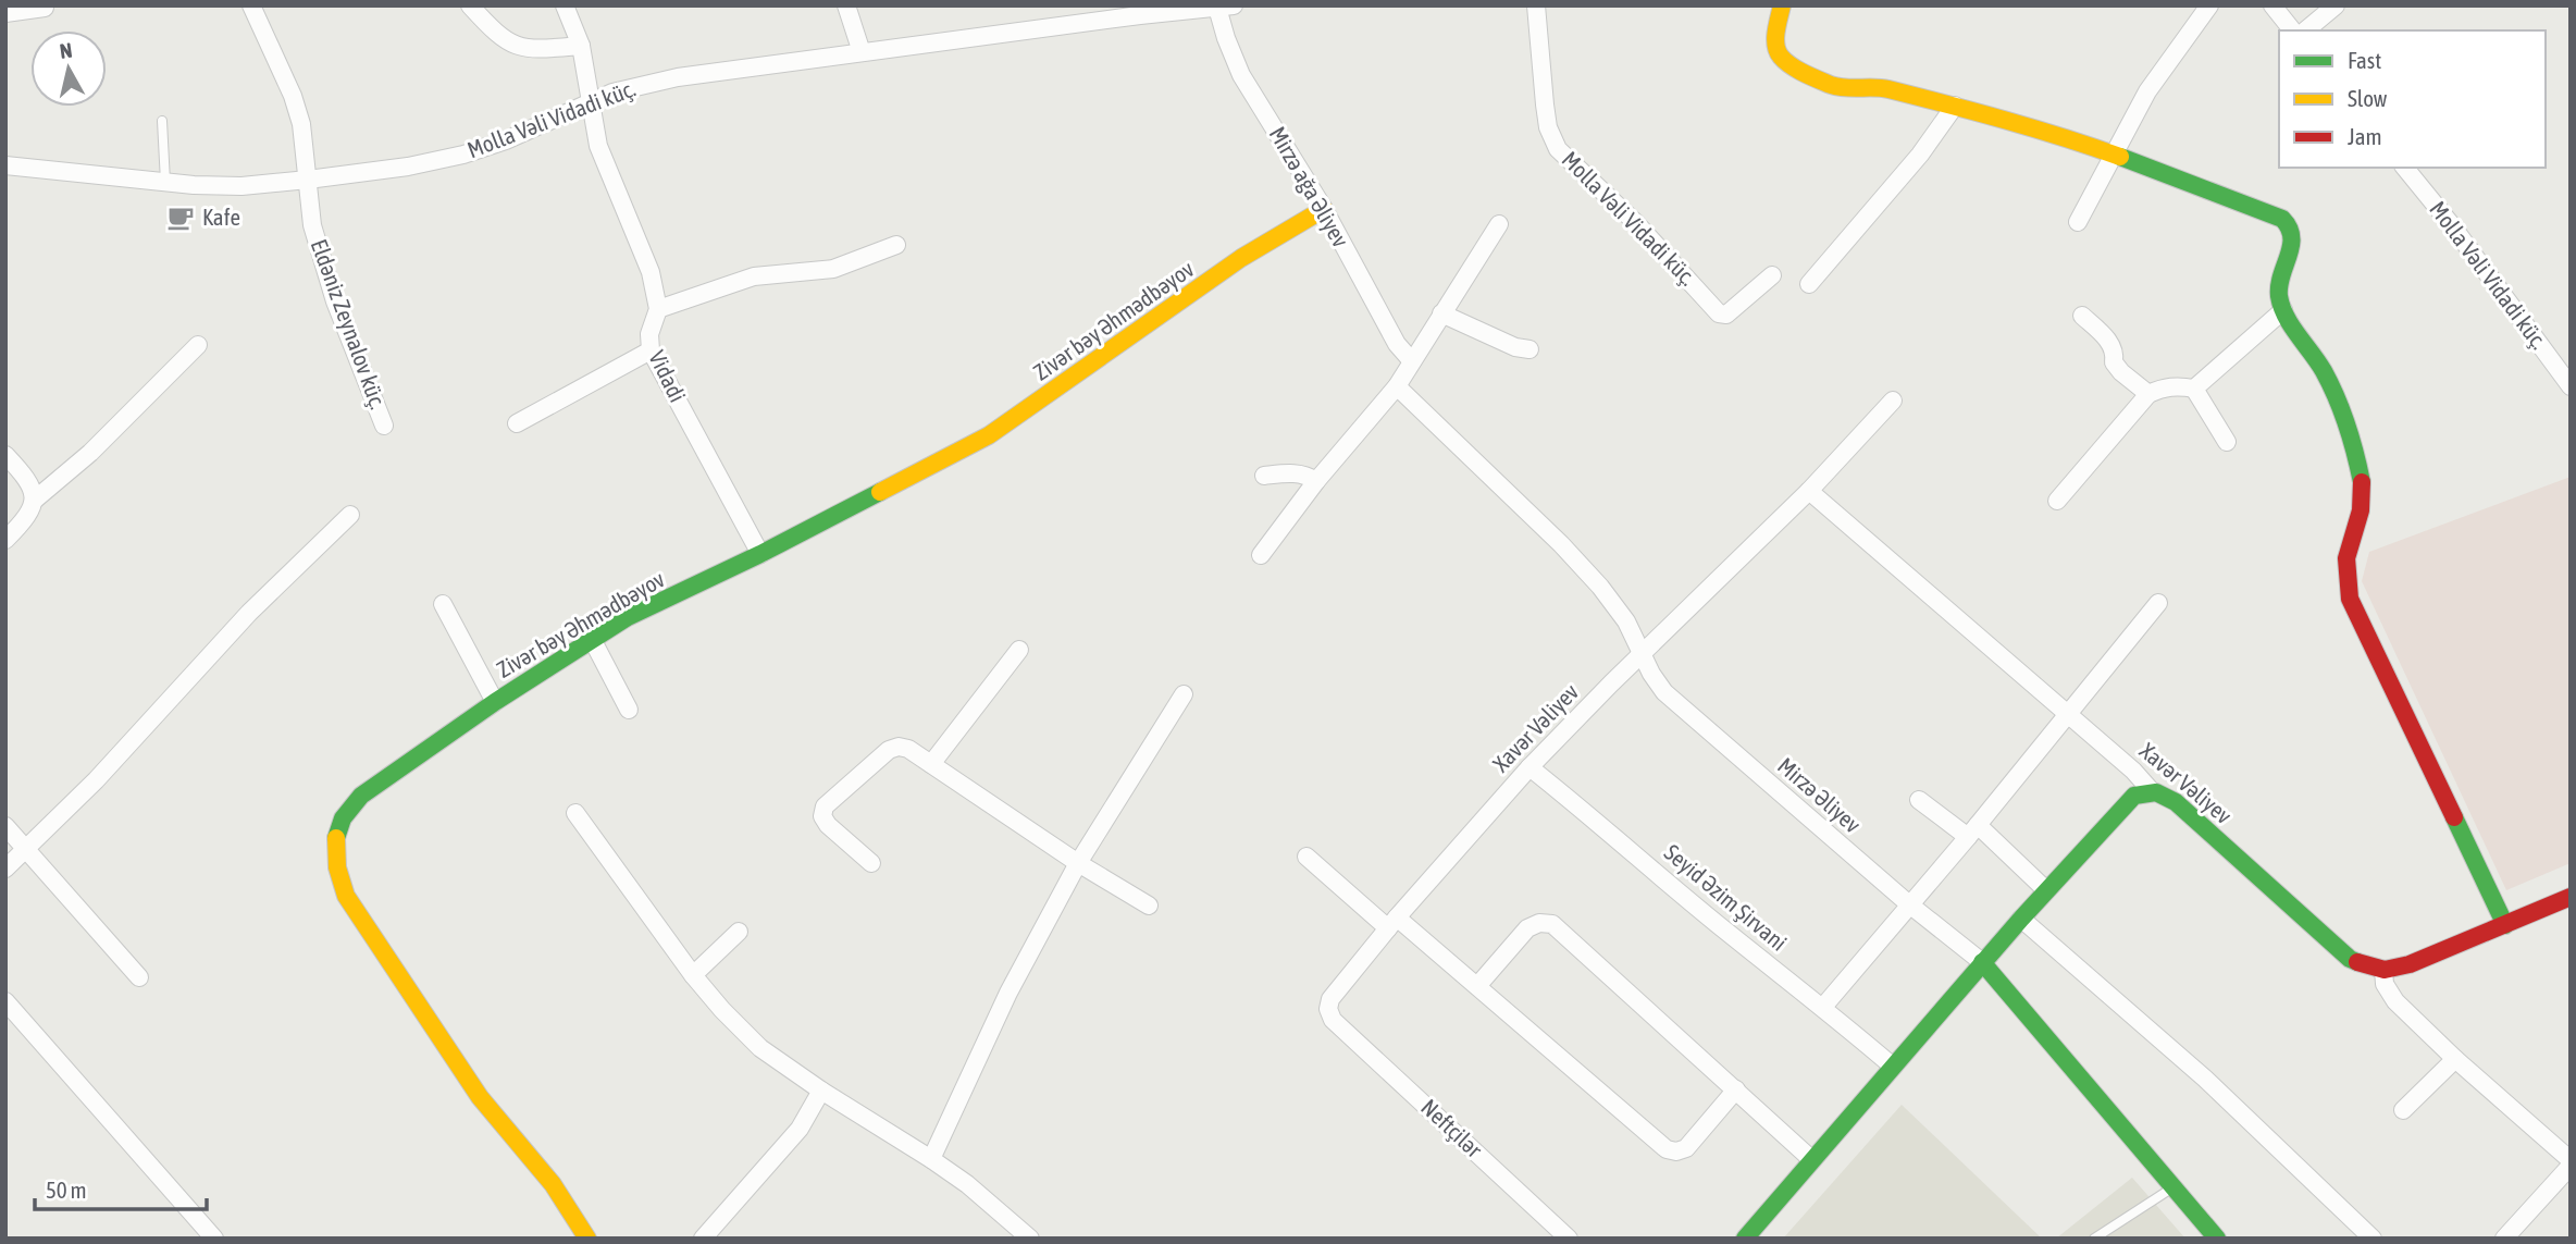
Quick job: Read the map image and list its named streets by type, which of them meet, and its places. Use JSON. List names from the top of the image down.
{
  "streets": {
    "street": [
      "Molla Vəli Vidadi küç.",
      "Mirzə ağa Əliyev",
      "Zivər bəy Əhmədbəyov",
      "Eldəniz Zeynalov küç.",
      "Vidadi",
      "Xavər Vəliyev",
      "Mirzə Əliyev",
      "Seyid Əzim Şirvani",
      "Neftçilər"
    ]
  },
  "crossings": [
    ["Molla Vəli Vidadi küç.", "Mirzə ağa Əliyev"],
    ["Molla Vəli Vidadi küç.", "Eldəniz Zeynalov küç."],
    ["Molla Vəli Vidadi küç.", "Vidadi"],
    ["Mirzə ağa Əliyev", "Zivər bəy Əhmədbəyov"],
    ["Zivər bəy Əhmədbəyov", "Vidadi"],
    ["Xavər Vəliyev", "Mirzə Əliyev"],
    ["Xavər Vəliyev", "Seyid Əzim Şirvani"],
    ["Xavər Vəliyev", "Neftçilər"]
  ],
  "places": {
    "cafe": ["Kafe"]
  },
  "legend": ["Fast", "Slow", "Jam"],
  "scale_bar": "50 m",
  "north": "top"
}
